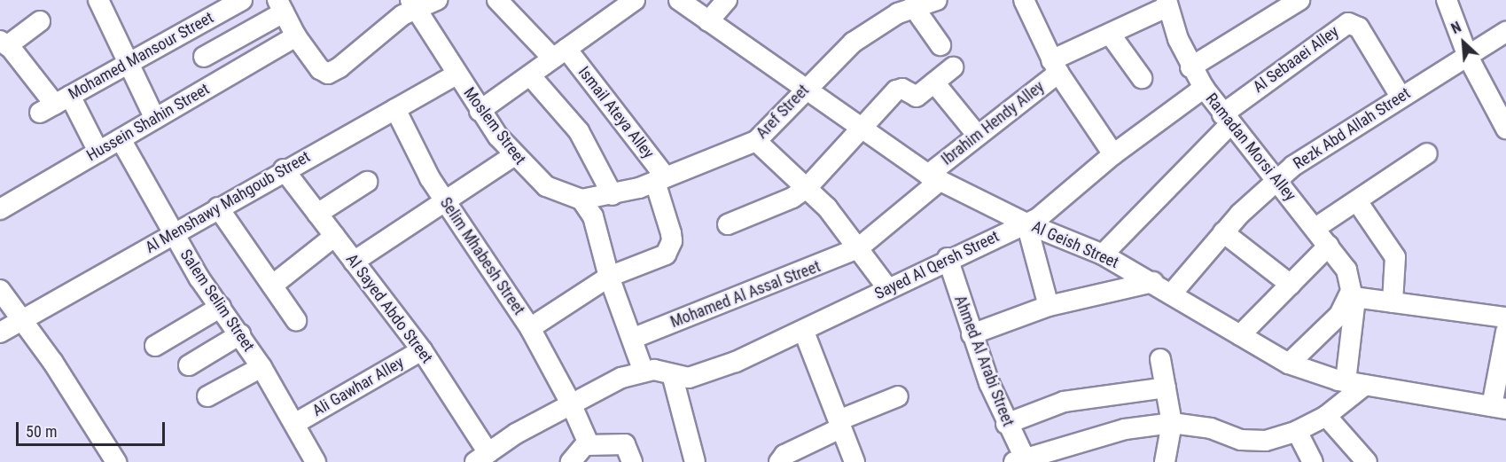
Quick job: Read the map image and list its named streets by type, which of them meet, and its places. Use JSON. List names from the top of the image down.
{
  "streets": {
    "street": [
      "Mohamed Mansour Street",
      "Al Sebaaei Alley",
      "Aref Street",
      "Ismail Ateya Alley",
      "Hussein Shahin Street",
      "Ibrahim Hendy Alley",
      "Moslem Street",
      "Rezk Abd Allah Street",
      "Ramadan Morsi Alley",
      "Al Menshawy Mahgoub Street",
      "Al Geish Street",
      "Selim Mhabesh Street",
      "Sayed Al Qersh Street",
      "Mohamed Al Assal Street",
      "Salem Selim Street",
      "Al Sayed Abdo Street",
      "Ahmed Al Arabi Street",
      "Ali Gawhar Alley"
    ]
  },
  "crossings": [
    ["Al Sebaaei Alley", "Rezk Abd Allah Street"],
    ["Al Sebaaei Alley", "Ramadan Morsi Alley"],
    ["Al Sebaaei Alley", "Al Geish Street"],
    ["Aref Street", "Ismail Ateya Alley"],
    ["Aref Street", "Moslem Street"],
    ["Aref Street", "Al Geish Street"],
    ["Hussein Shahin Street", "Salem Selim Street"],
    ["Ibrahim Hendy Alley", "Ramadan Morsi Alley"],
    ["Ibrahim Hendy Alley", "Al Geish Street"],
    ["Ibrahim Hendy Alley", "Mohamed Al Assal Street"],
    ["Moslem Street", "Al Menshawy Mahgoub Street"],
    ["Rezk Abd Allah Street", "Ramadan Morsi Alley"],
    ["Rezk Abd Allah Street", "Al Geish Street"],
    ["Ramadan Morsi Alley", "Sayed Al Qersh Street"],
    ["Al Menshawy Mahgoub Street", "Selim Mhabesh Street"],
    ["Al Menshawy Mahgoub Street", "Salem Selim Street"],
    ["Al Menshawy Mahgoub Street", "Al Sayed Abdo Street"],
    ["Al Geish Street", "Sayed Al Qersh Street"],
    ["Sayed Al Qersh Street", "Ahmed Al Arabi Street"],
    ["Salem Selim Street", "Ali Gawhar Alley"],
    ["Al Sayed Abdo Street", "Ali Gawhar Alley"]
  ],
  "scale_bar": "50 m",
  "north": "top left"
}
